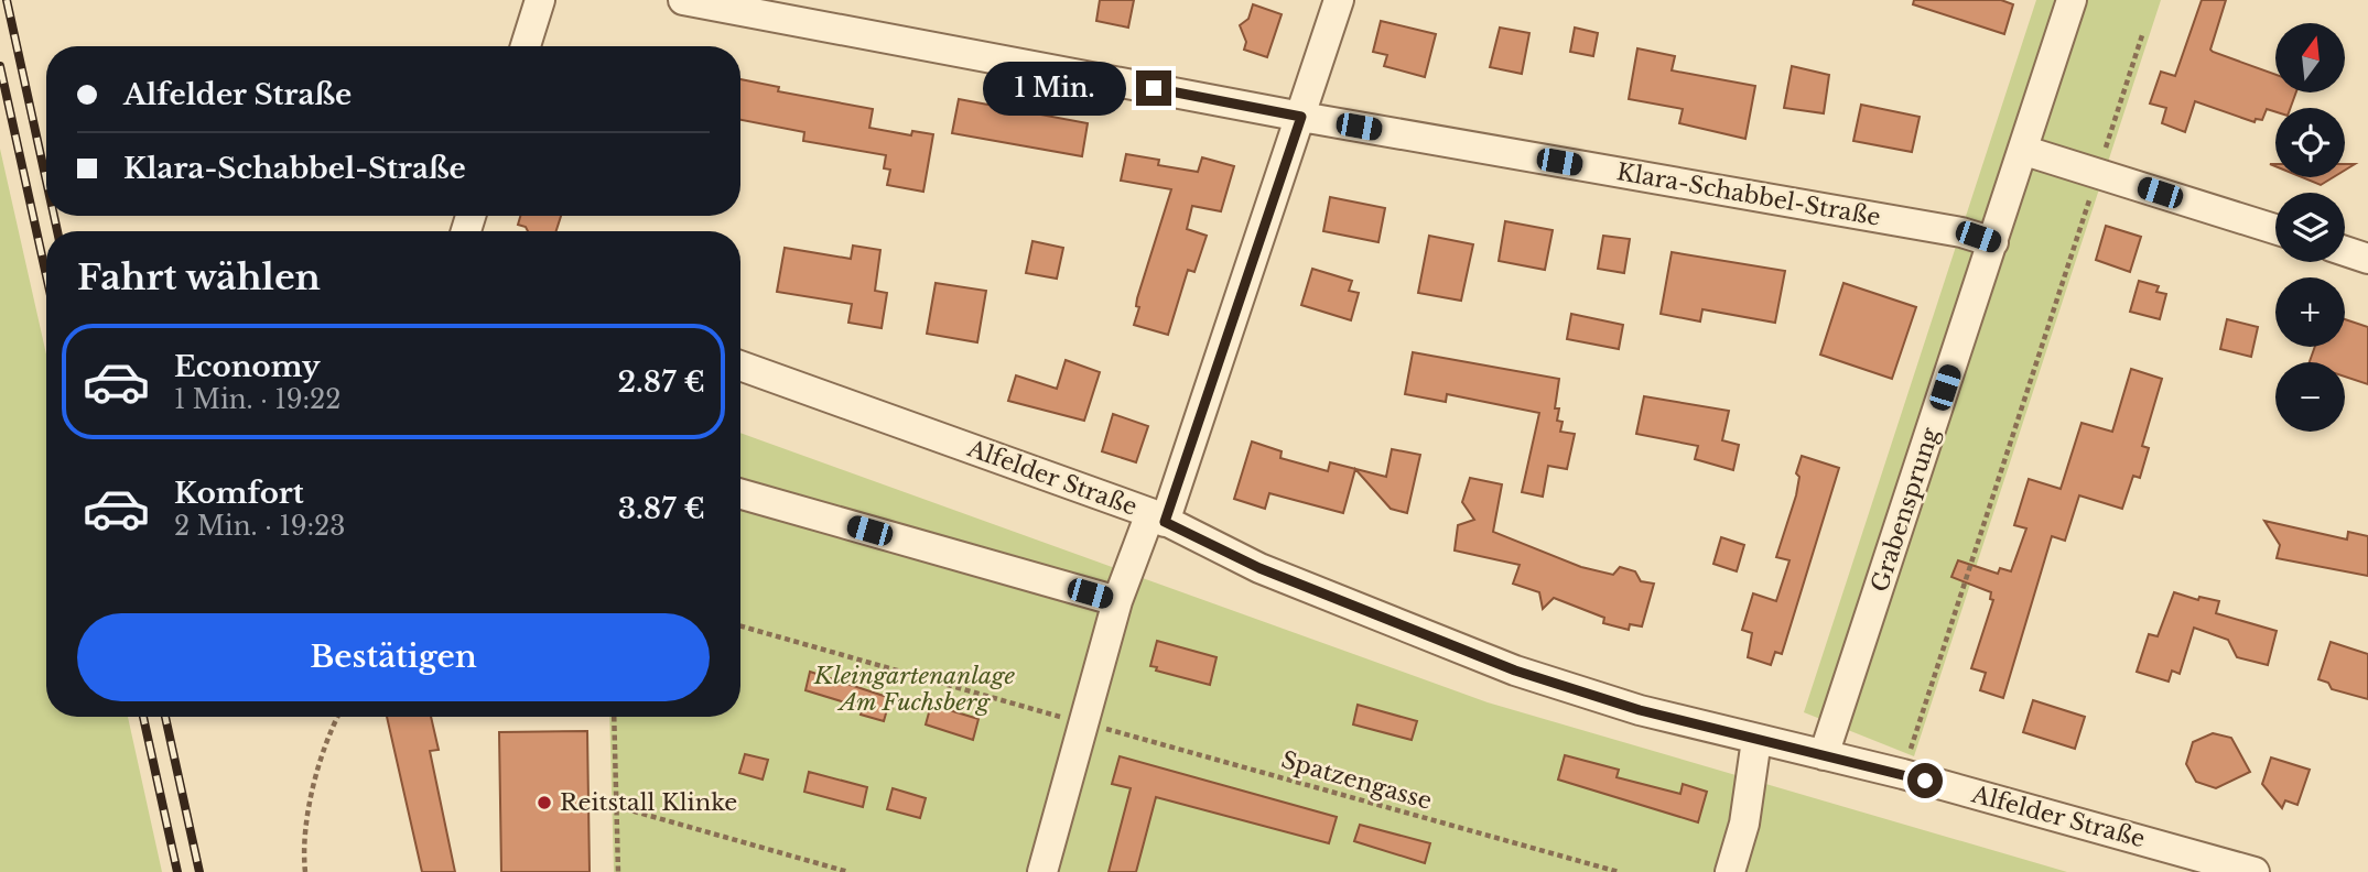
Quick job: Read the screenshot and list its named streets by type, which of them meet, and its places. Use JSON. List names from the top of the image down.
{
  "streets": {
    "street": ["Klara-Schabbel-Straße", "Alfelder Straße", "Grabensprung"],
    "path": ["Spatzengasse"]
  },
  "crossings": [
    ["Klara-Schabbel-Straße", "Grabensprung"],
    ["Alfelder Straße", "Grabensprung"]
  ],
  "parks": ["Kleingartenanlage Am Fuchsberg"],
  "places": ["Reitstall Klinke"],
  "north": "top",
  "page": {
    "map_buttons": ["+", "−"],
    "banner": ["Alfelder Straße", "Klara-Schabbel-Straße"],
    "bubble": "1 Min.",
    "heading": "Fahrt wählen",
    "list": [
      {
        "name": "Economy",
        "note": "1 Min. · 19:22",
        "value": "2.87 €"
      },
      {
        "name": "Komfort",
        "note": "2 Min. · 19:23",
        "value": "3.87 €"
      }
    ],
    "buttons": "Bestätigen"
  }
}
